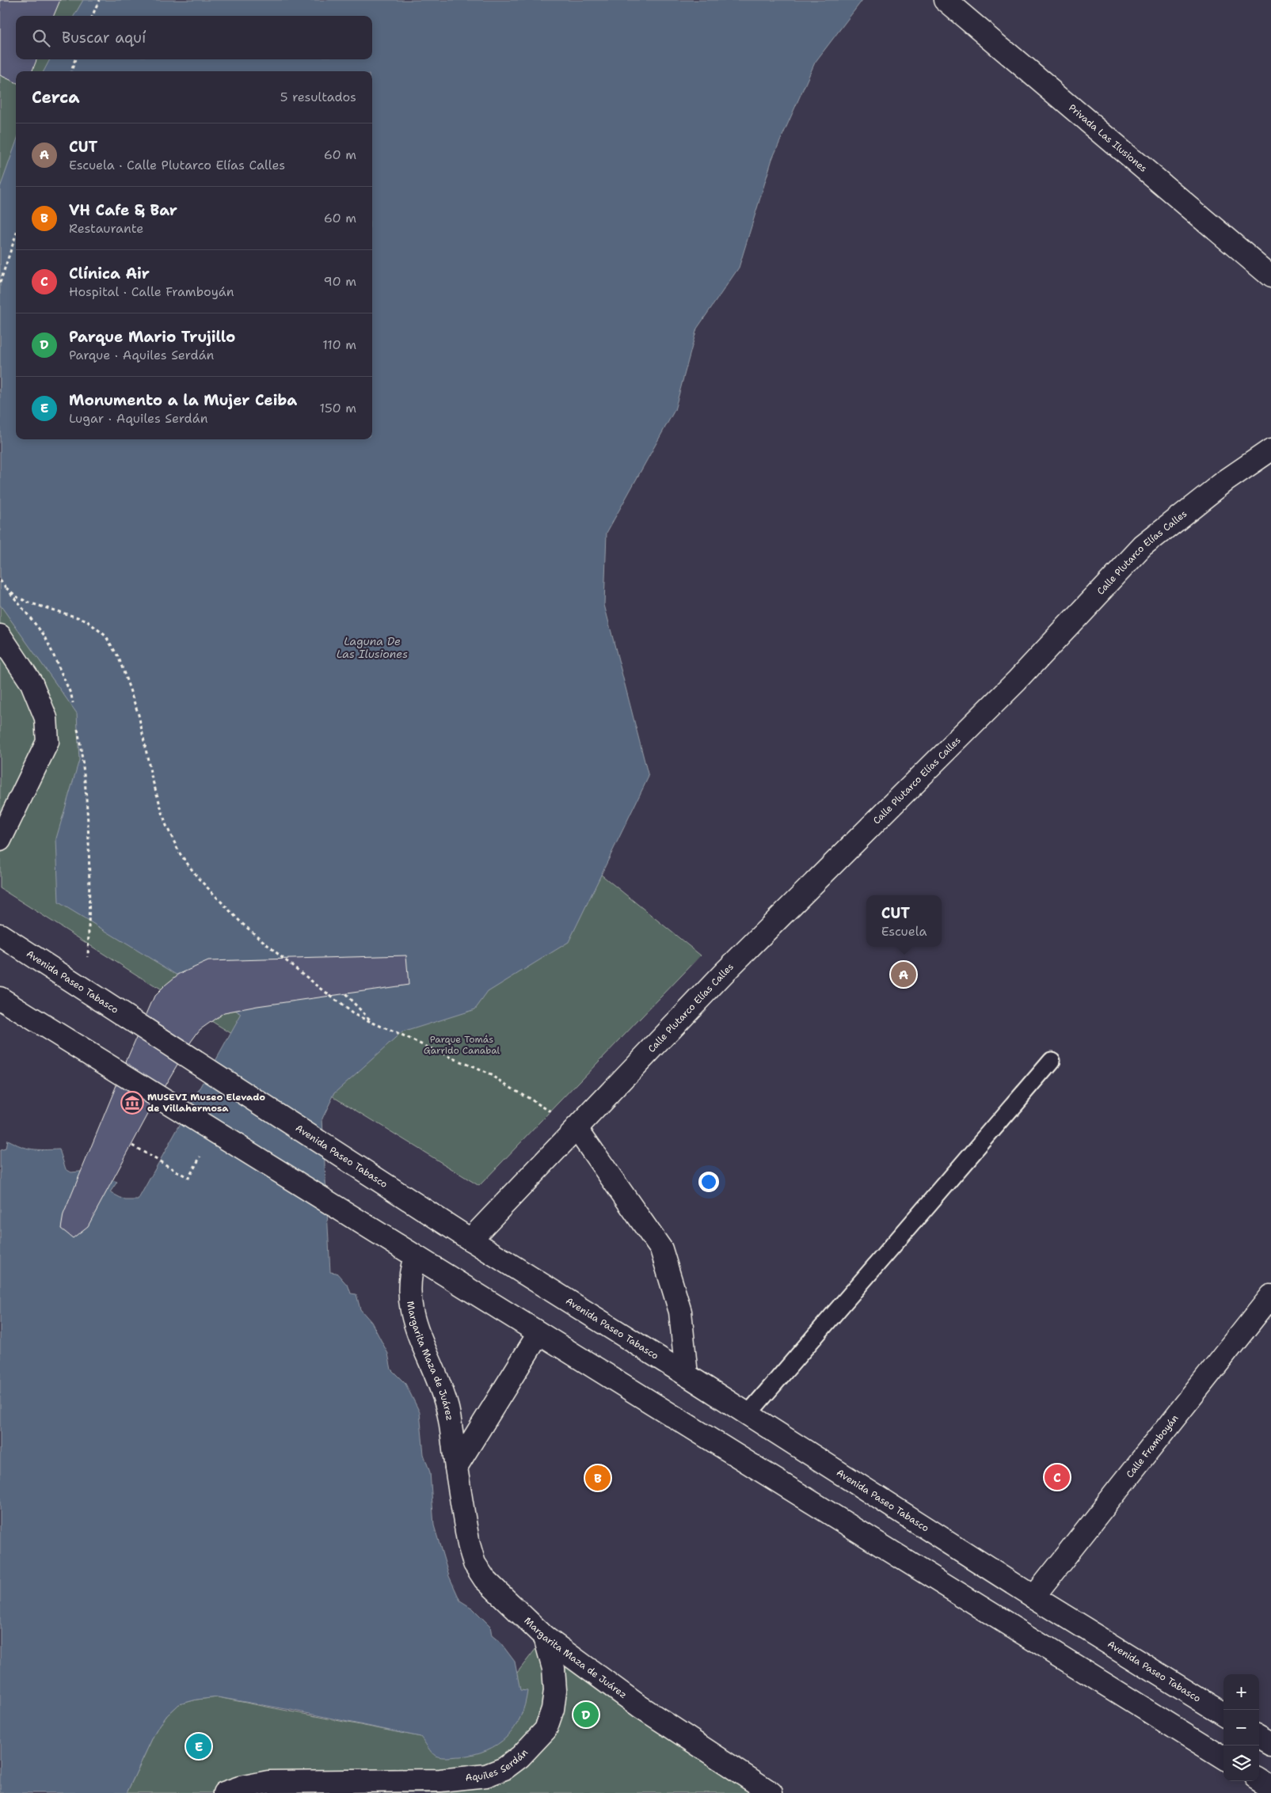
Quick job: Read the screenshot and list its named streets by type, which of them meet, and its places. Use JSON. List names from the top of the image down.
{
  "streets": {
    "street": [
      "Privada Las Ilusiones",
      "Calle Plutarco Elías Calles",
      "Avenida Paseo Tabasco",
      "Margarita Maza de Juárez",
      "Calle Framboyán",
      "Aquiles Serdán"
    ]
  },
  "crossings": [
    ["Calle Plutarco Elías Calles", "Avenida Paseo Tabasco"],
    ["Avenida Paseo Tabasco", "Calle Framboyán"],
    ["Margarita Maza de Juárez", "Aquiles Serdán"]
  ],
  "water": ["Laguna De Las Ilusiones"],
  "parks": ["Parque Tomás Garrido Canabal"],
  "places": {
    "museum": ["MUSEVI Museo Elevado de Villahermosa"]
  },
  "page": {
    "search": "Buscar aquí",
    "heading": ["Cerca", "5 resultados"],
    "list": [
      {
        "mark": "A",
        "name": "CUT",
        "note": "Escuela · Calle Plutarco Elías Calles",
        "value": "60 m"
      },
      {
        "mark": "B",
        "name": "VH Cafe & Bar",
        "note": "Restaurante",
        "value": "60 m"
      },
      {
        "mark": "C",
        "name": "Clínica Air",
        "note": "Hospital · Calle Framboyán",
        "value": "90 m"
      },
      {
        "mark": "D",
        "name": "Parque Mario Trujillo",
        "note": "Parque · Aquiles Serdán",
        "value": "110 m"
      },
      {
        "mark": "E",
        "name": "Monumento a la Mujer Ceiba",
        "note": "Lugar · Aquiles Serdán",
        "value": "150 m"
      }
    ],
    "popup": ["CUT", "Escuela"],
    "pins": [
      "A",
      "C",
      "B",
      "D",
      "E"
    ],
    "map_buttons": ["+", "−"]
  }
}
